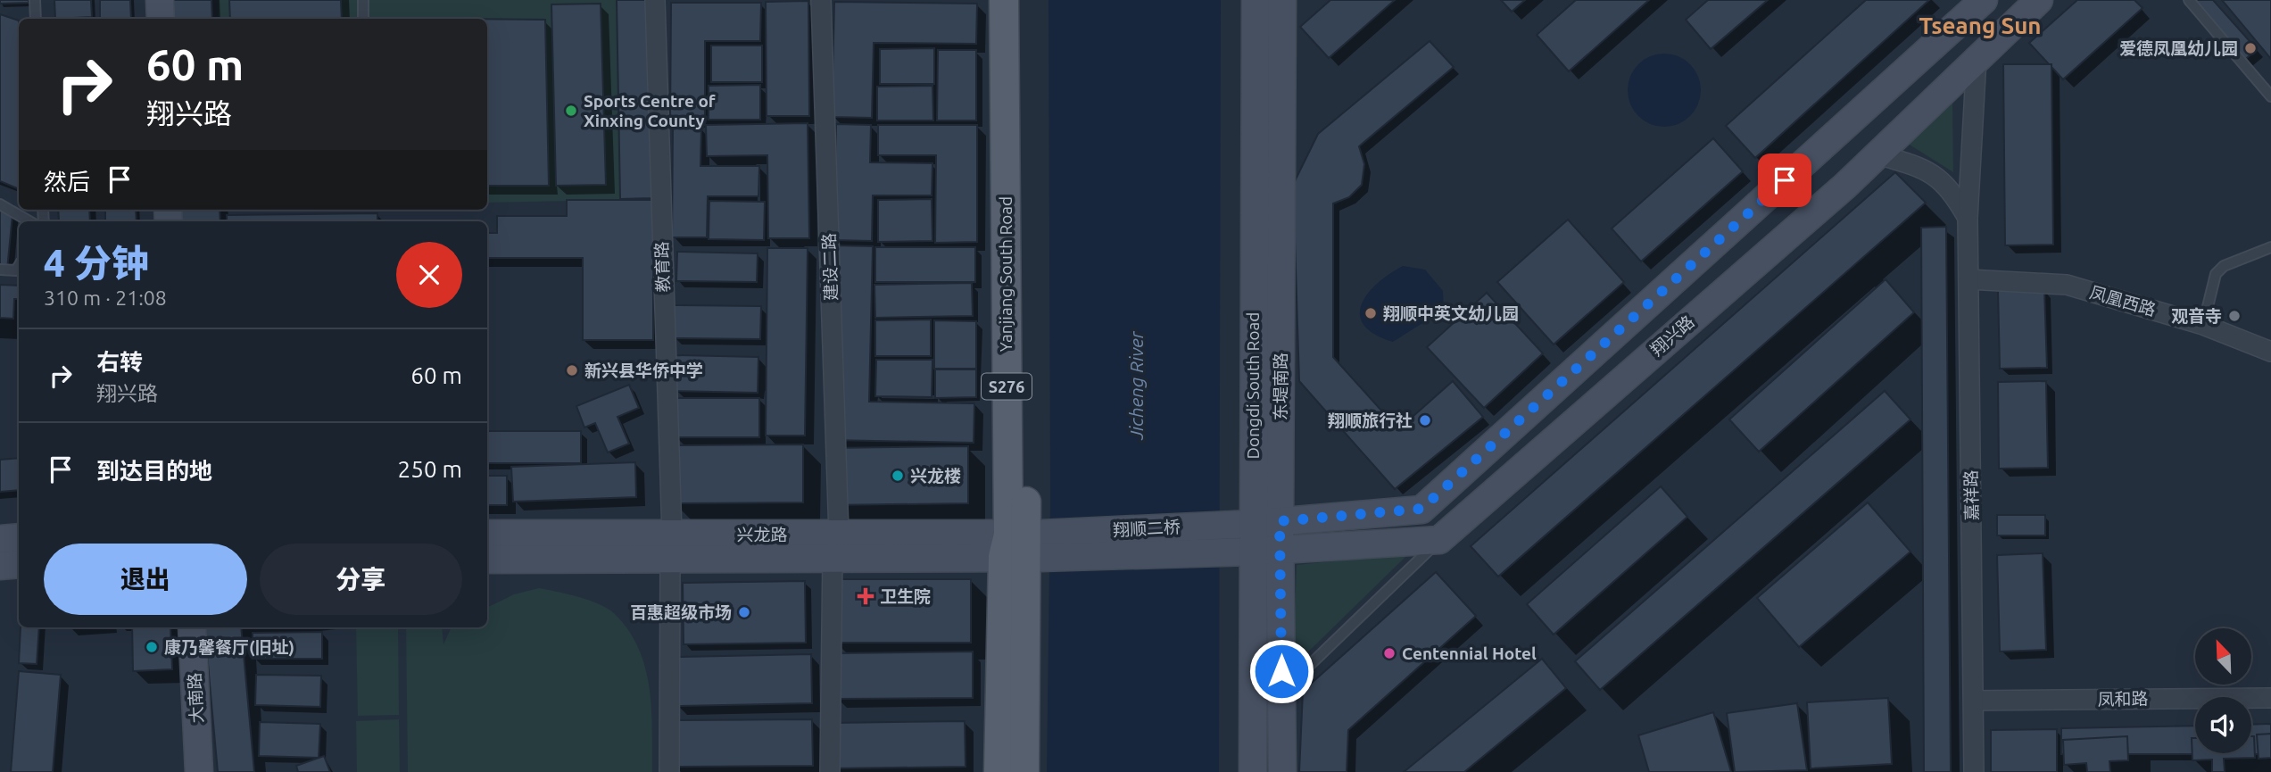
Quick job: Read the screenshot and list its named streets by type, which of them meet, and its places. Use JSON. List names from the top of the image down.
{
  "streets": {
    "main road": [
      "Yanjiang South Road",
      "翔兴路",
      "Dongdi South Road",
      "S276",
      "东堤南路",
      "翔顺二桥",
      "兴龙路",
      "大南路"
    ],
    "street": [
      "教育路",
      "建设二路",
      "凤凰西路",
      "嘉祥路",
      "凤和路"
    ]
  },
  "crossings": [
    ["教育路", "兴龙路"],
    ["建设二路", "兴龙路"],
    ["Yanjiang South Road", "翔顺二桥"],
    ["Yanjiang South Road", "兴龙路"],
    ["凤凰西路", "嘉祥路"],
    ["翔兴路", "嘉祥路"],
    ["Dongdi South Road", "翔顺二桥"],
    ["嘉祥路", "凤和路"],
    ["翔顺二桥", "兴龙路"]
  ],
  "districts": ["Tseang Sun"],
  "water": ["Jicheng River"],
  "places": {
    "other": [
      "爱德凤凰幼儿园",
      "Sports Centre of Xinxing County",
      "翔顺中英文幼儿园",
      "观音寺",
      "新兴县华侨中学",
      "翔顺旅行社",
      "兴龙楼",
      "百惠超级市场",
      "康乃馨餐厅(旧址)",
      "Centennial Hotel"
    ],
    "health": ["卫生院"]
  },
  "north": "top left",
  "page": {
    "turn": ["60 m", "翔兴路"],
    "then": "然后",
    "heading": ["4 分钟", "310 m · 21:08"],
    "list": [
      {
        "name": "右转",
        "note": "翔兴路",
        "value": "60 m"
      },
      {
        "name": "到达目的地",
        "value": "250 m"
      }
    ],
    "buttons": ["退出", "分享"]
  }
}
